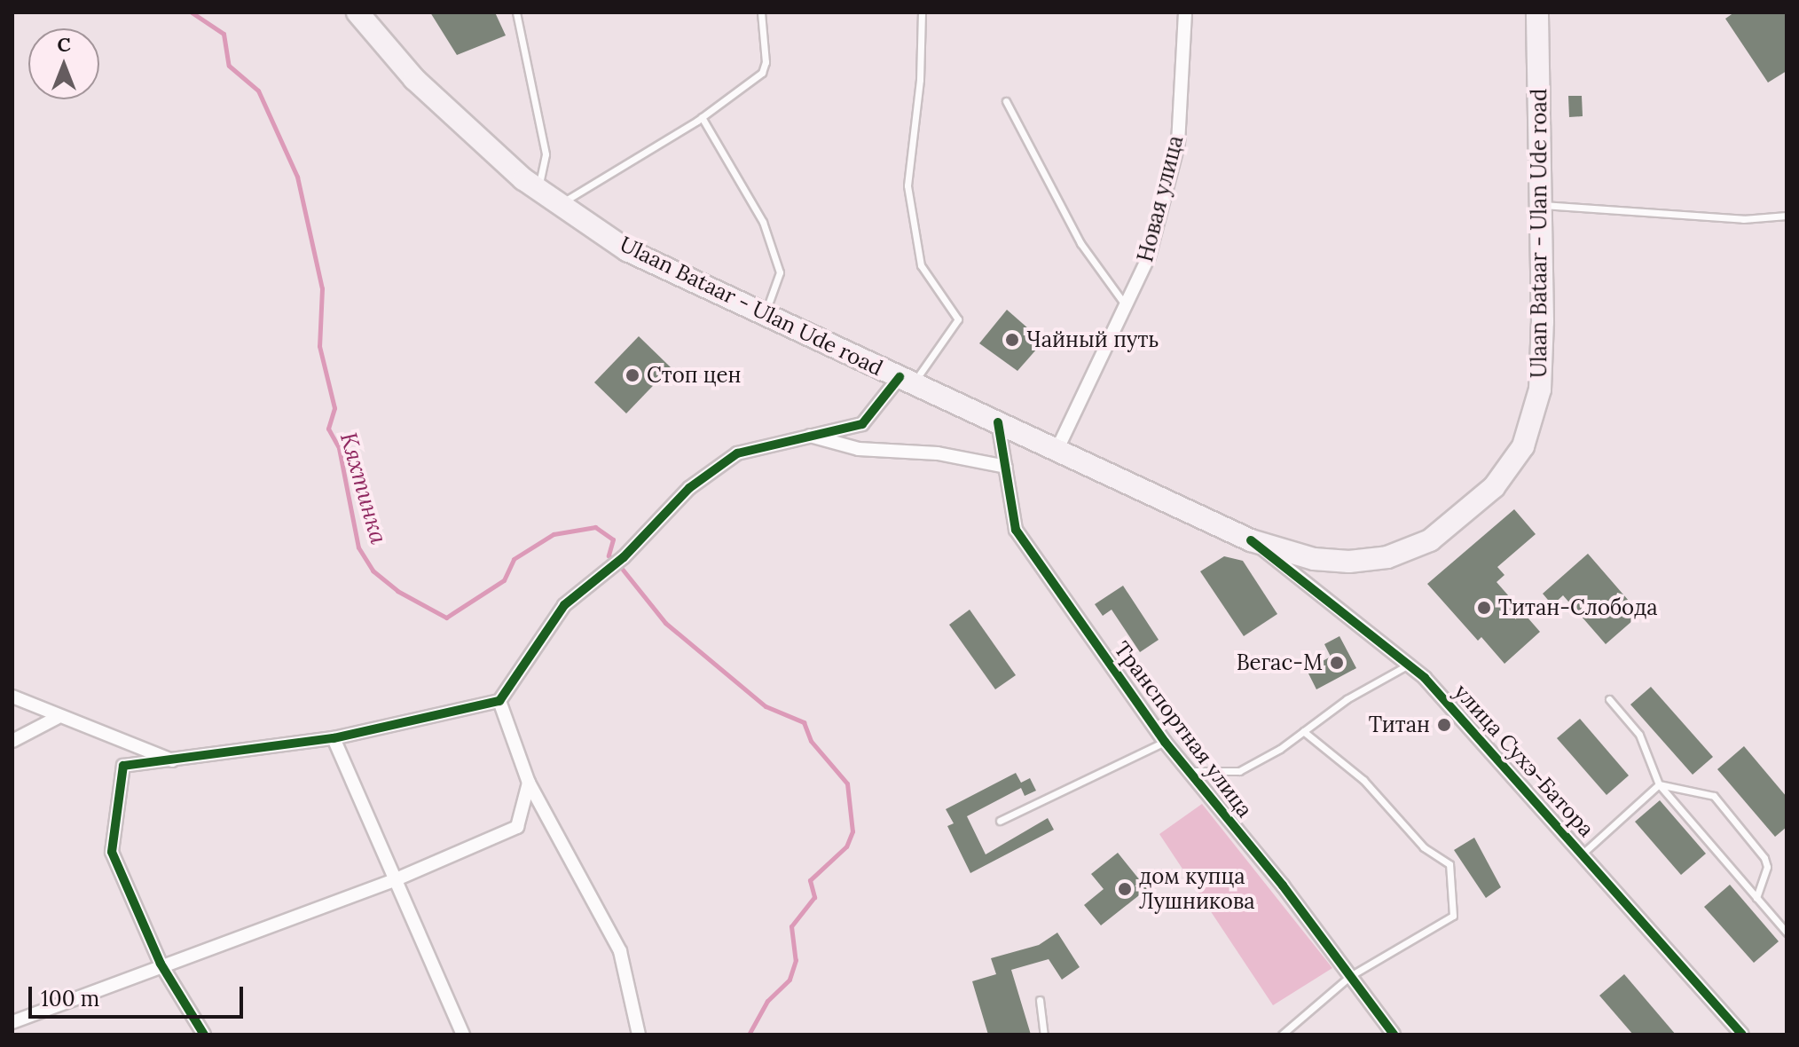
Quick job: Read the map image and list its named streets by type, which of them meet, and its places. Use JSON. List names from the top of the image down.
{
  "streets": {
    "main road": ["Ulaan Bataar - Ulan Ude road"],
    "street": ["Новая улица", "Транспортная улица", "улица Сухэ-Батора"]
  },
  "crossings": [
    ["Новая улица", "Ulaan Bataar - Ulan Ude road"],
    ["Ulaan Bataar - Ulan Ude road", "Транспортная улица"],
    ["Ulaan Bataar - Ulan Ude road", "улица Сухэ-Батора"]
  ],
  "water": ["Кяхтинка"],
  "places": [
    "Чайный путь",
    "Стоп цен",
    "Титан-Слобода",
    "Вегас-М",
    "Титан",
    "дом купца Лушникова"
  ],
  "scale_bar": "100 m",
  "north": "top"
}
